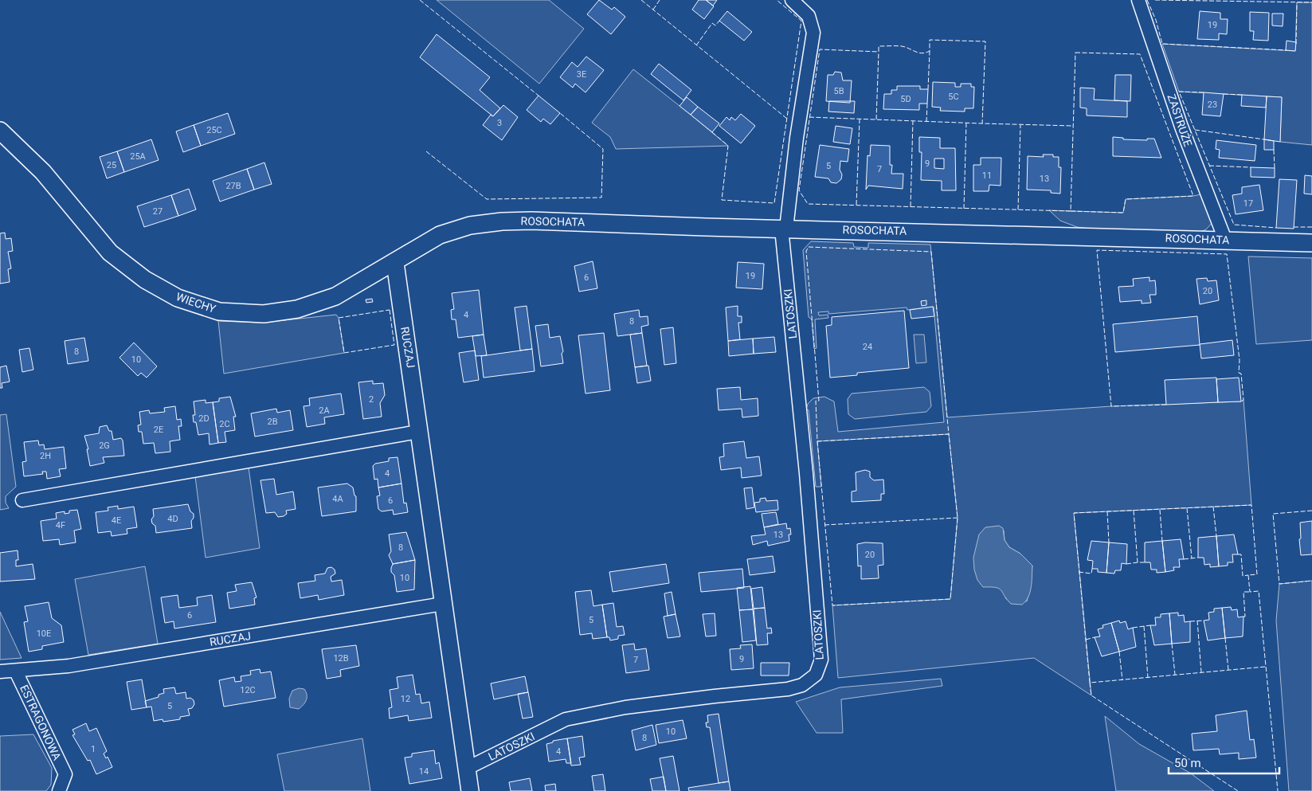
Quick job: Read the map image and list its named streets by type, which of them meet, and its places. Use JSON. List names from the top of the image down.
{
  "streets": {
    "street": [
      "ZASTRUŻE",
      "ROSOCHATA",
      "WIECHY",
      "LATOSZKI",
      "RUCZAJ",
      "ESTRAGONOWA"
    ]
  },
  "crossings": [
    ["ZASTRUŻE", "ROSOCHATA"],
    ["ROSOCHATA", "WIECHY"],
    ["ROSOCHATA", "LATOSZKI"],
    ["WIECHY", "RUCZAJ"],
    ["LATOSZKI", "RUCZAJ"],
    ["RUCZAJ", "ESTRAGONOWA"]
  ],
  "house_numbers": [
    "19",
    "3E",
    "5B",
    "5C",
    "5D",
    "23",
    "3",
    "25C",
    "25A",
    "9",
    "25",
    "5",
    "7",
    "11",
    "13",
    "27B",
    "17",
    "27",
    "19",
    "6",
    "20",
    "4",
    "8",
    "24",
    "8",
    "10",
    "2",
    "2A",
    "2D",
    "2B",
    "2C",
    "2E",
    "2G",
    "2H",
    "4",
    "4A",
    "6",
    "4D",
    "4E",
    "4F",
    "13",
    "8",
    "20",
    "10",
    "6",
    "5",
    "10E",
    "12B",
    "9",
    "7",
    "12C",
    "12",
    "5",
    "10",
    "8",
    "1",
    "4",
    "14"
  ],
  "scale_bar": "50 m"
}
